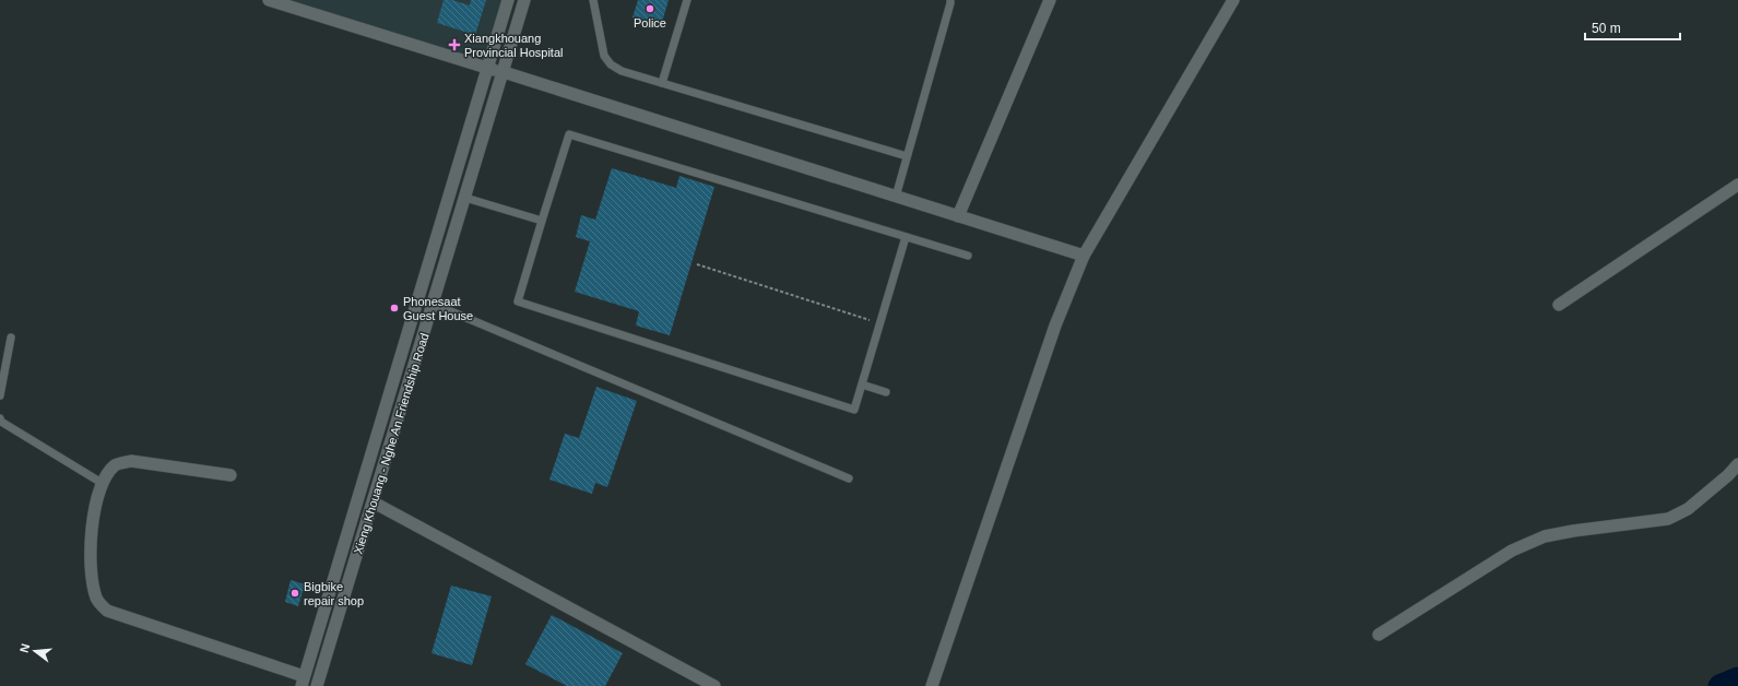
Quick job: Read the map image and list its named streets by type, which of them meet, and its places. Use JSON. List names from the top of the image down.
{
  "streets": {
    "street": ["Xieng Khouang - Nghe An Friendship Road"]
  },
  "places": {
    "other": ["Police", "Phonesaat Guest House", "Bigbike repair shop"],
    "health": ["Xiangkhouang Provincial Hospital"]
  },
  "scale_bar": "50 m",
  "north": "left"
}
